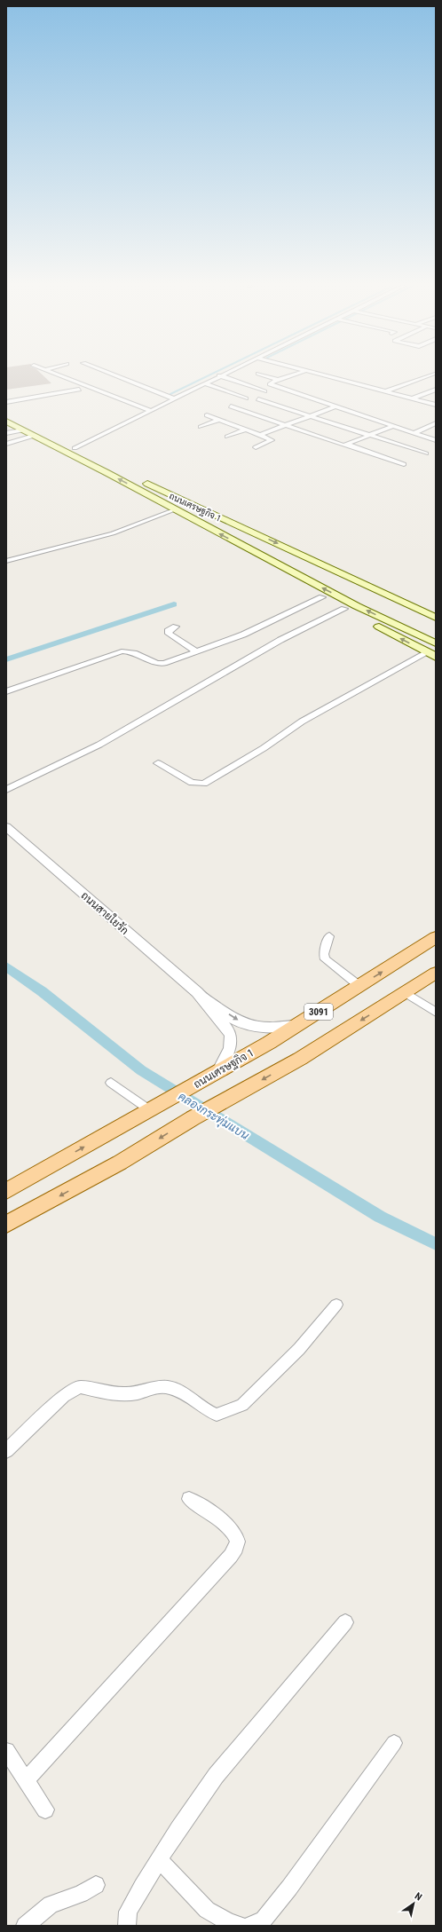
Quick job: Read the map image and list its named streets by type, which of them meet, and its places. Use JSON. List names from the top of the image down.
{
  "streets": {
    "main road": ["ถนนเศรษฐกิจ 1", "3091"],
    "street": ["ถนนสายใยรัก"]
  },
  "crossings": [
    ["ถนนเศรษฐกิจ 1", "ถนนสายใยรัก"]
  ],
  "water": ["คลองกระทุ่มแบน"],
  "north": "top right"
}
